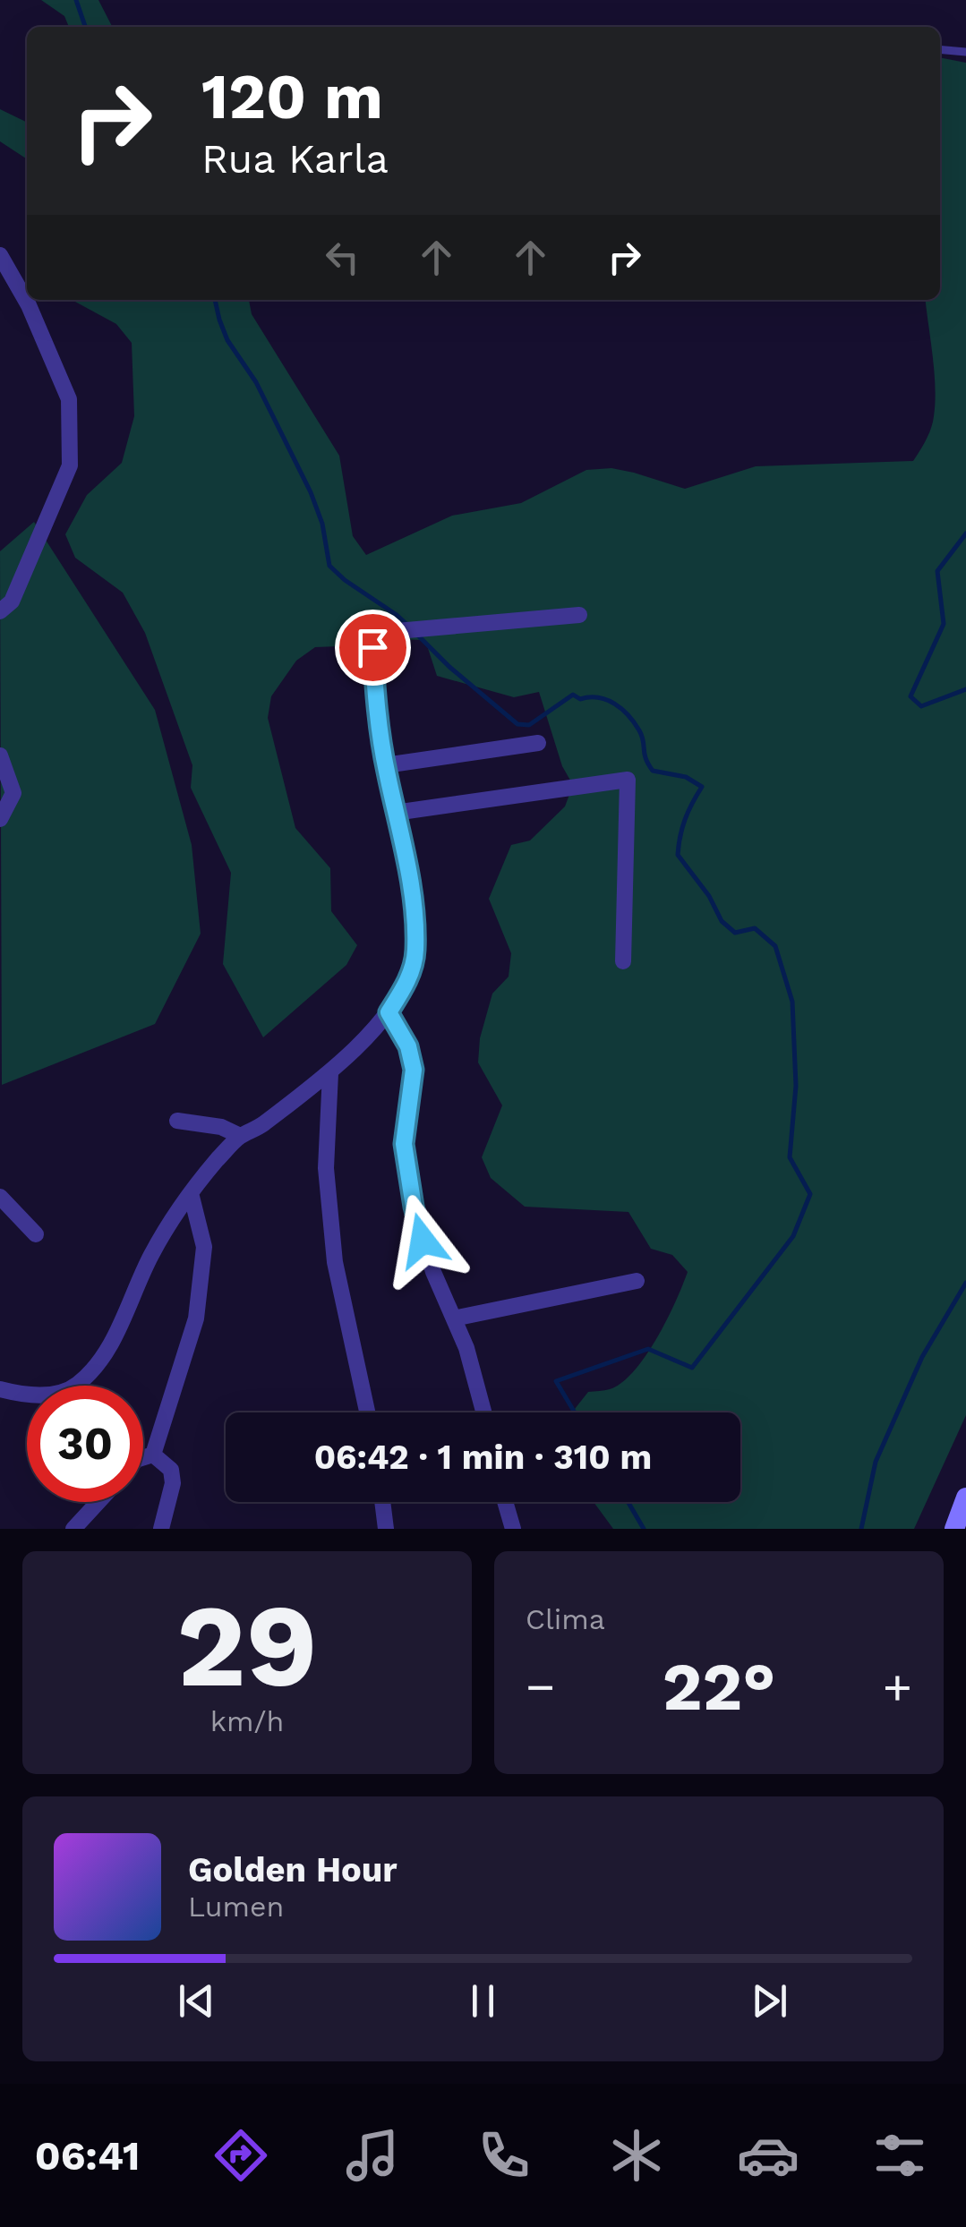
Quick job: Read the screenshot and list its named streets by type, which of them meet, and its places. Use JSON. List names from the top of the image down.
{
  "page": {
    "turn": ["120 m", "Rua Karla"],
    "limit": "30",
    "trip": "06:42 · 1 min · 310 m",
    "tile": [
      ["29", "km/h"],
      "Clima"
    ],
    "heat": ["−", "22°", "+"],
    "song": ["Golden Hour", "Lumen"],
    "tabs": "06:41"
  }
}
